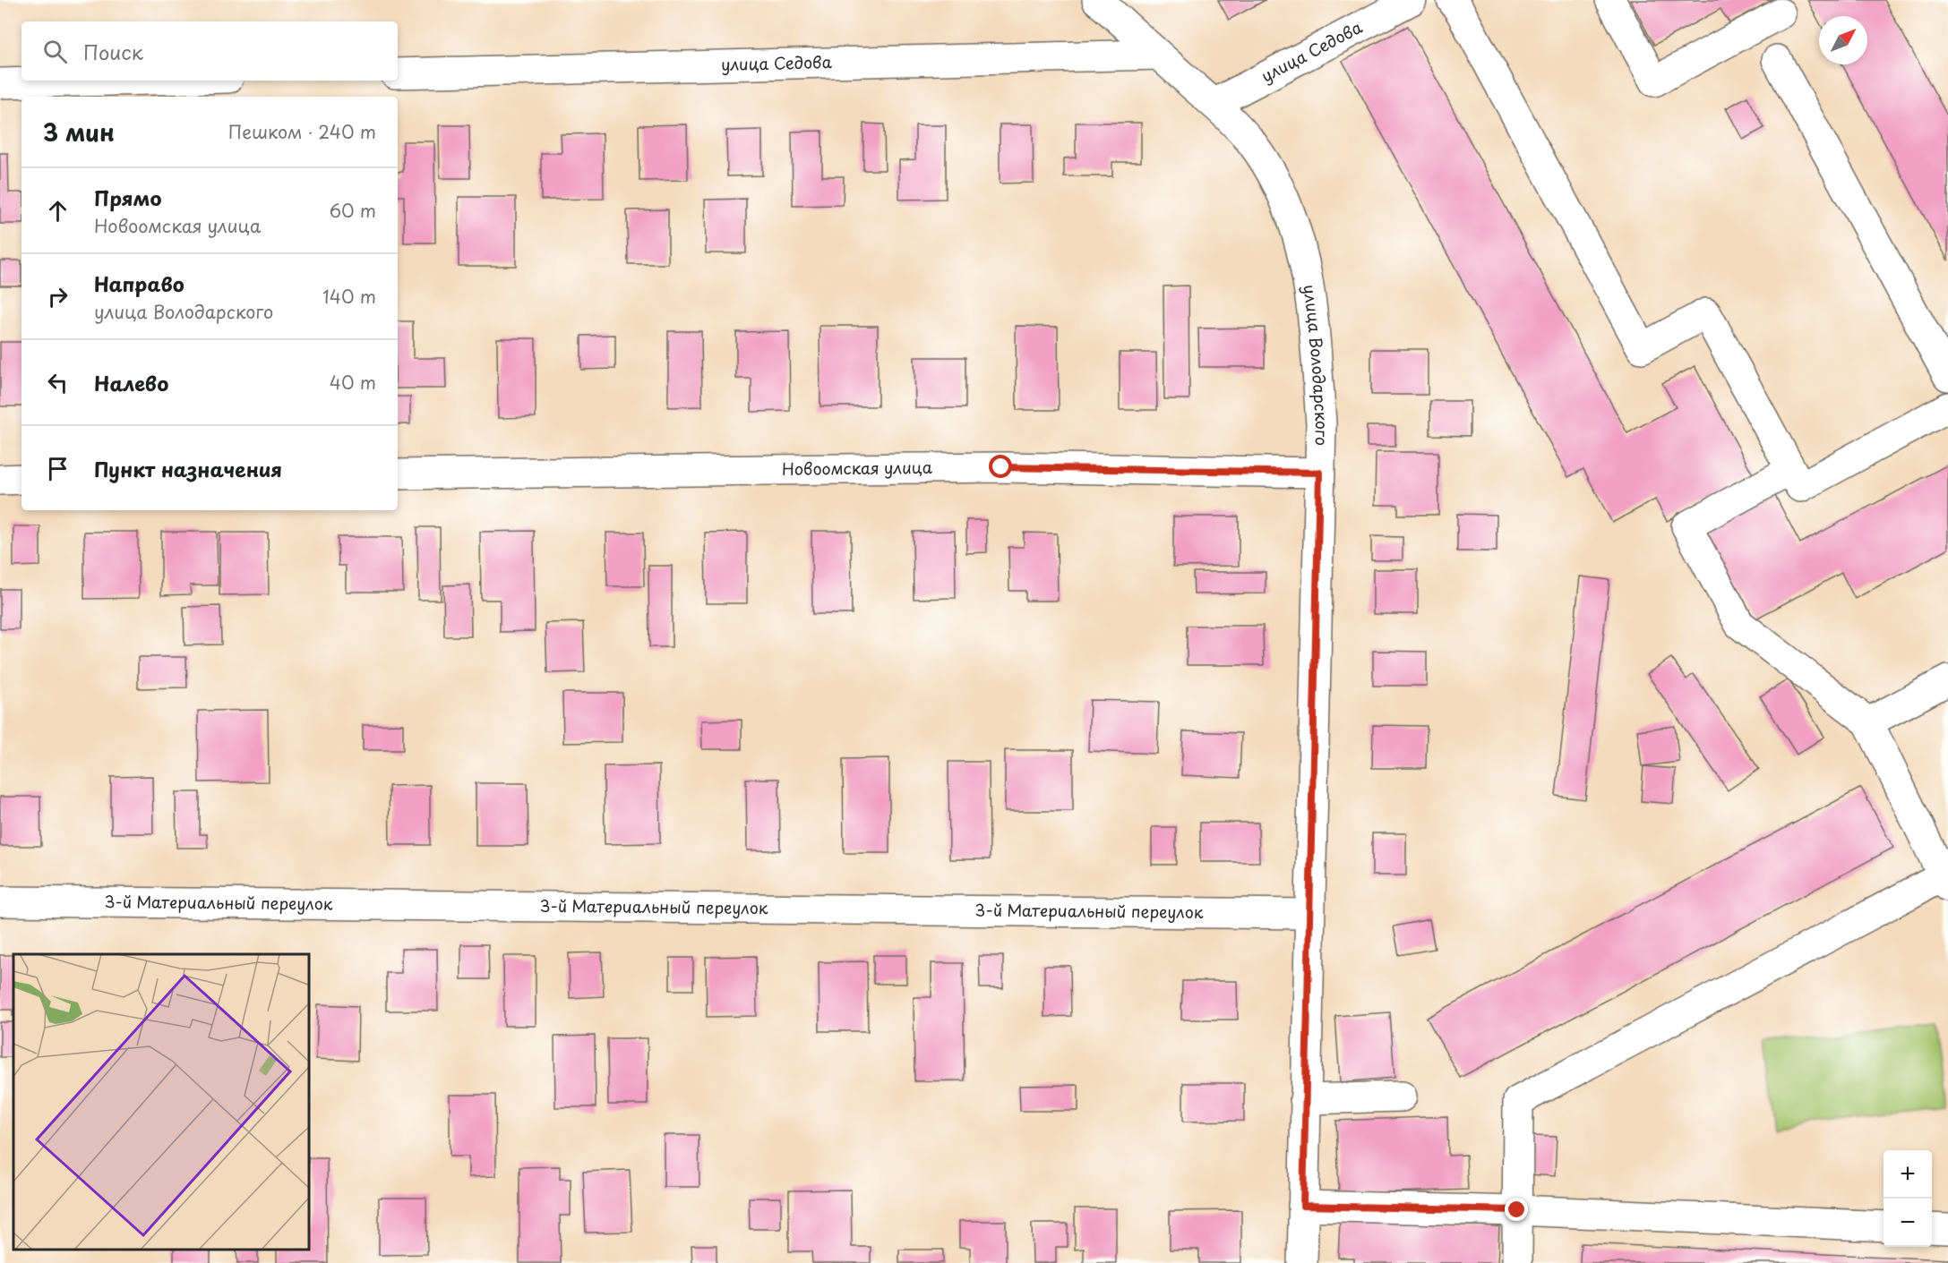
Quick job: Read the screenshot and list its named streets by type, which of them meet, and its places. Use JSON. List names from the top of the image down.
{
  "streets": {
    "street": [
      "улица Седова",
      "улица Володарского",
      "Новоомская улица",
      "3-й Материальный переулок"
    ]
  },
  "crossings": [
    ["улица Седова", "улица Володарского"],
    ["улица Володарского", "Новоомская улица"],
    ["улица Володарского", "3-й Материальный переулок"]
  ],
  "north": "top right",
  "page": {
    "search": "Поиск",
    "heading": ["3 мин", "Пешком · 240 m"],
    "list": [
      ["Прямо", "Новоомская улица", "60 m"],
      ["Направо", "улица Володарского", "140 m"],
      ["Налево", "40 m"],
      "Пункт назначения"
    ],
    "map_buttons": ["+", "−"]
  }
}
